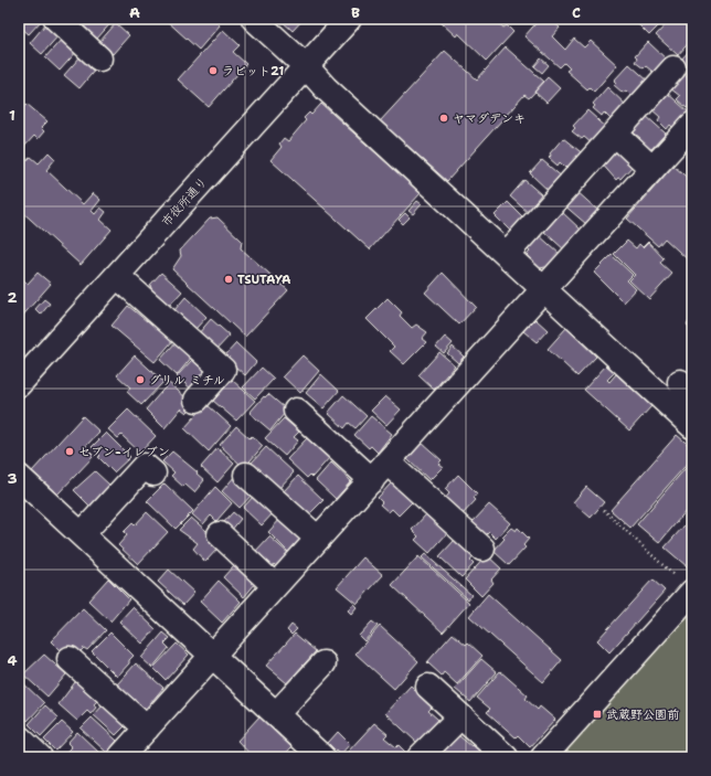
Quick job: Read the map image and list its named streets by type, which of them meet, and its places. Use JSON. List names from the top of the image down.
{
  "streets": {
    "street": ["市役所通り"]
  },
  "places": {
    "other": [
      "ラビット21",
      "ヤマダデンキ",
      "TSUTAYA",
      "グリル ミチル",
      "セブン-イレブン"
    ],
    "transit": ["武蔵野公園前"]
  },
  "grid": {
    "columns": ["A", "B", "C"],
    "rows": [
      "1",
      "2",
      "3",
      "4"
    ]
  }
}
